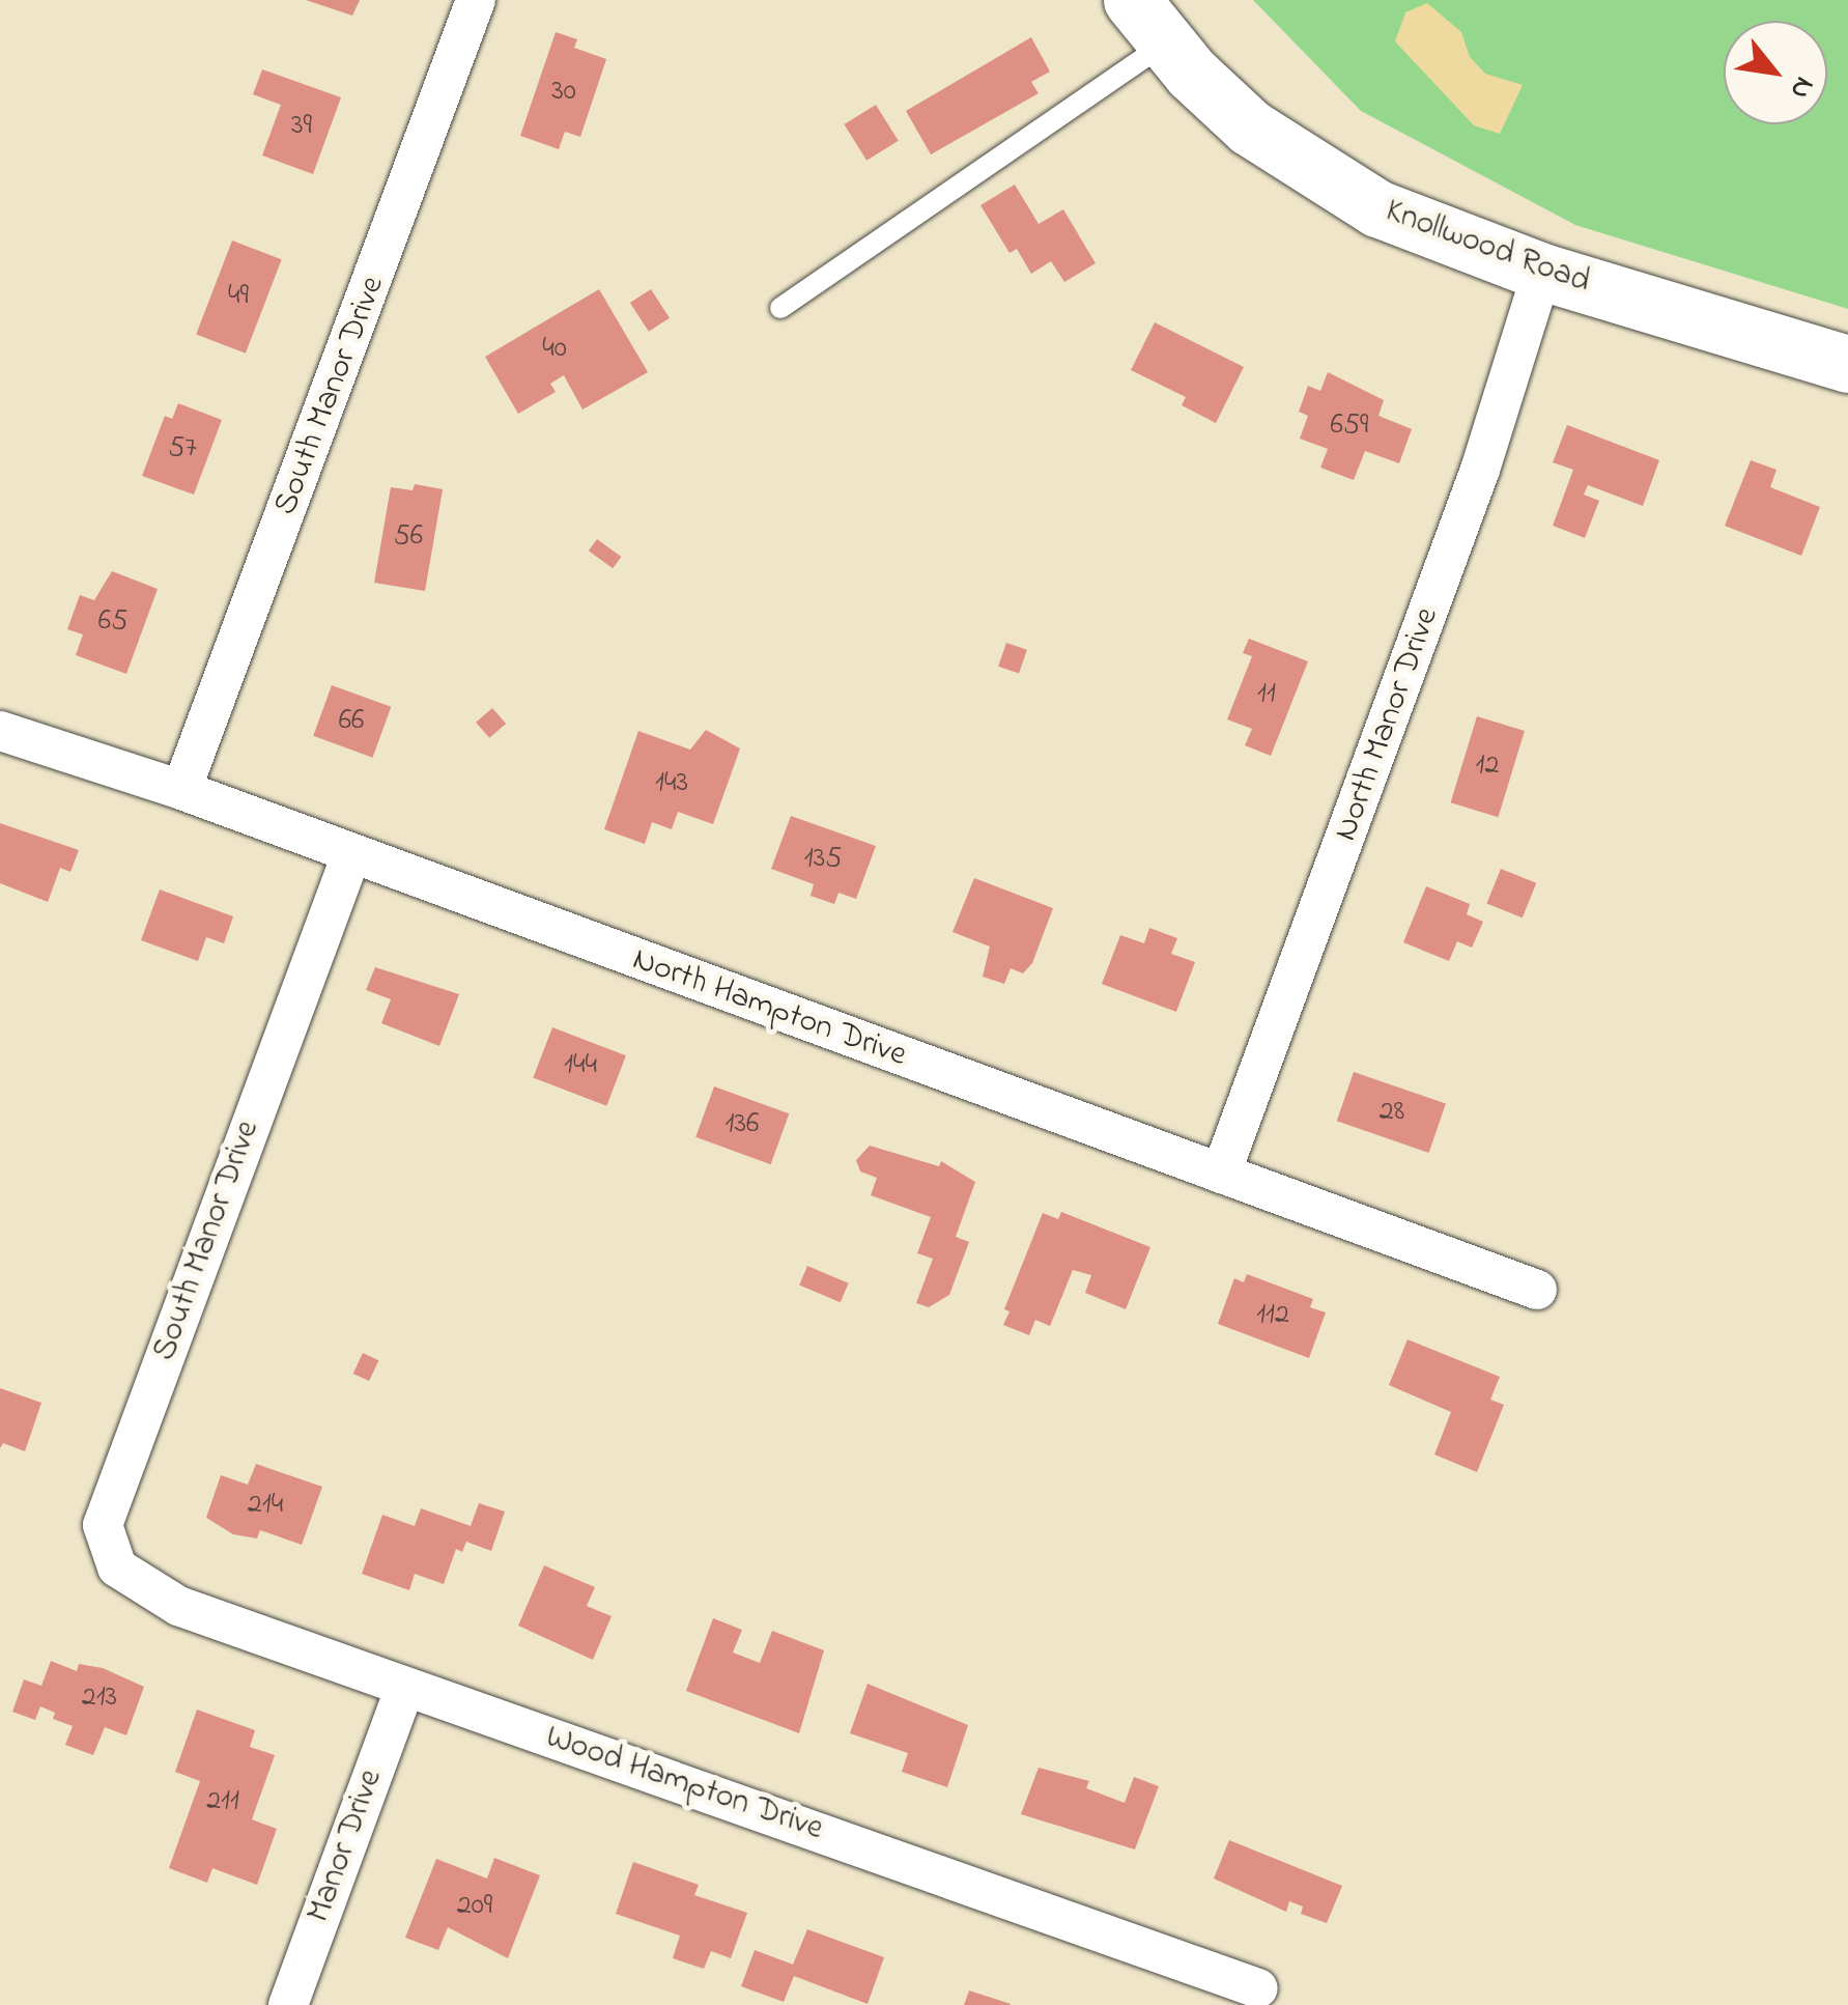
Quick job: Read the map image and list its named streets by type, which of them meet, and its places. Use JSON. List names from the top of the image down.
{
  "streets": {
    "main road": ["Knollwood Road"],
    "street": [
      "South Manor Drive",
      "North Manor Drive",
      "North Hampton Drive",
      "Wood Hampton Drive",
      "Manor Drive"
    ]
  },
  "crossings": [
    ["Knollwood Road", "North Manor Drive"],
    ["South Manor Drive", "North Hampton Drive"],
    ["South Manor Drive", "Wood Hampton Drive"],
    ["North Manor Drive", "North Hampton Drive"],
    ["Wood Hampton Drive", "Manor Drive"]
  ],
  "house_numbers": [
    "30",
    "39",
    "49",
    "40",
    "659",
    "57",
    "56",
    "65",
    "11",
    "66",
    "12",
    "143",
    "135",
    "144",
    "28",
    "136",
    "112",
    "214",
    "213",
    "211",
    "209"
  ],
  "north": "bottom right"
}
